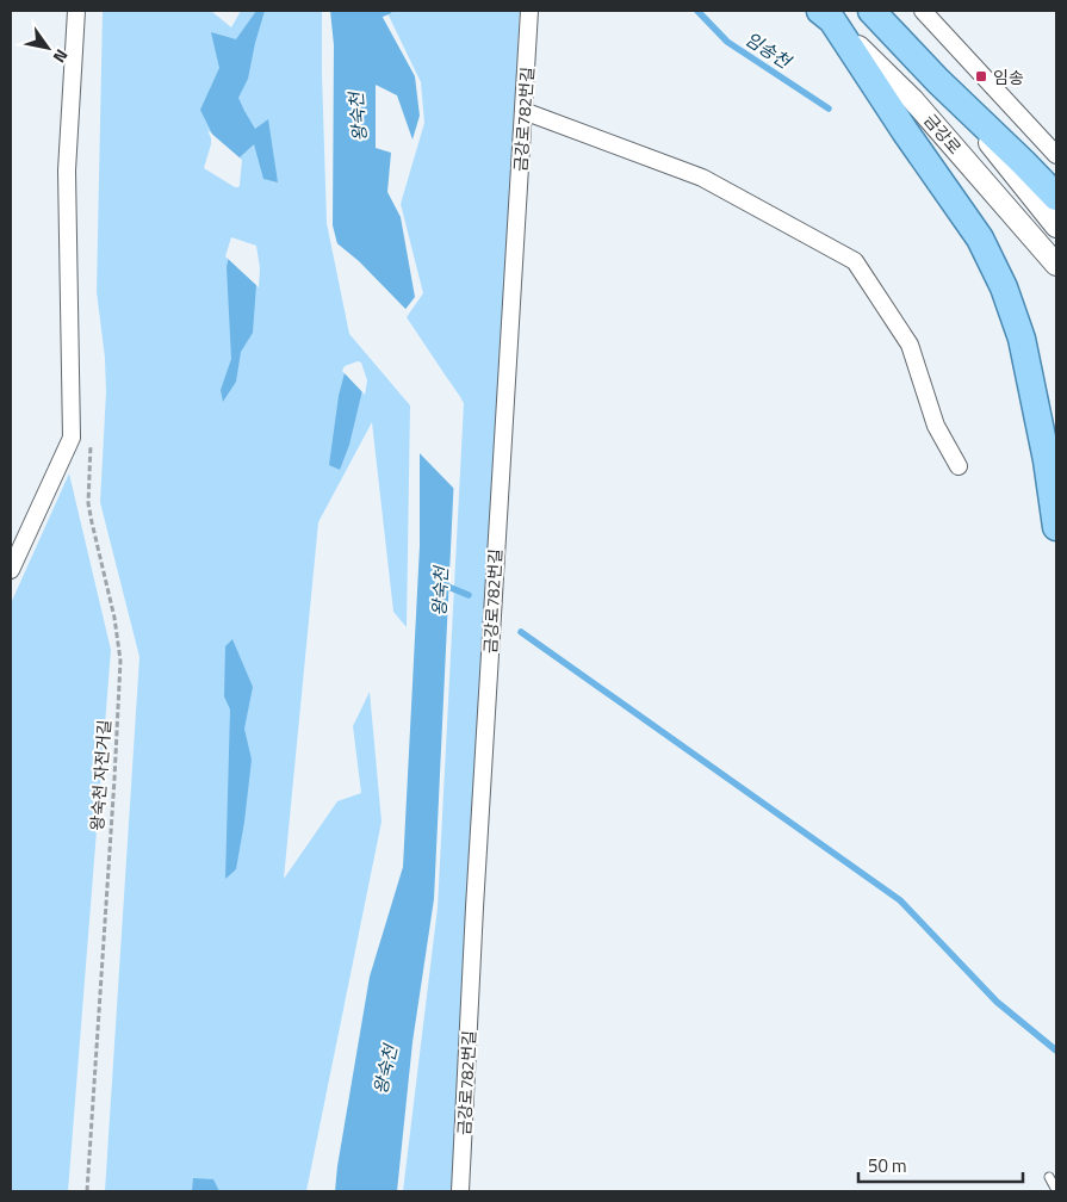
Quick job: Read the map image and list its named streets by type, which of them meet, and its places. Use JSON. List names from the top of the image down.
{
  "streets": {
    "main road": ["금강로"],
    "street": ["금강로782번길"],
    "path": ["왕숙천 자전거길"]
  },
  "water": ["임송천", "왕숙천"],
  "places": {
    "transit": ["임송"]
  },
  "scale_bar": "50 m",
  "north": "bottom right"
}
